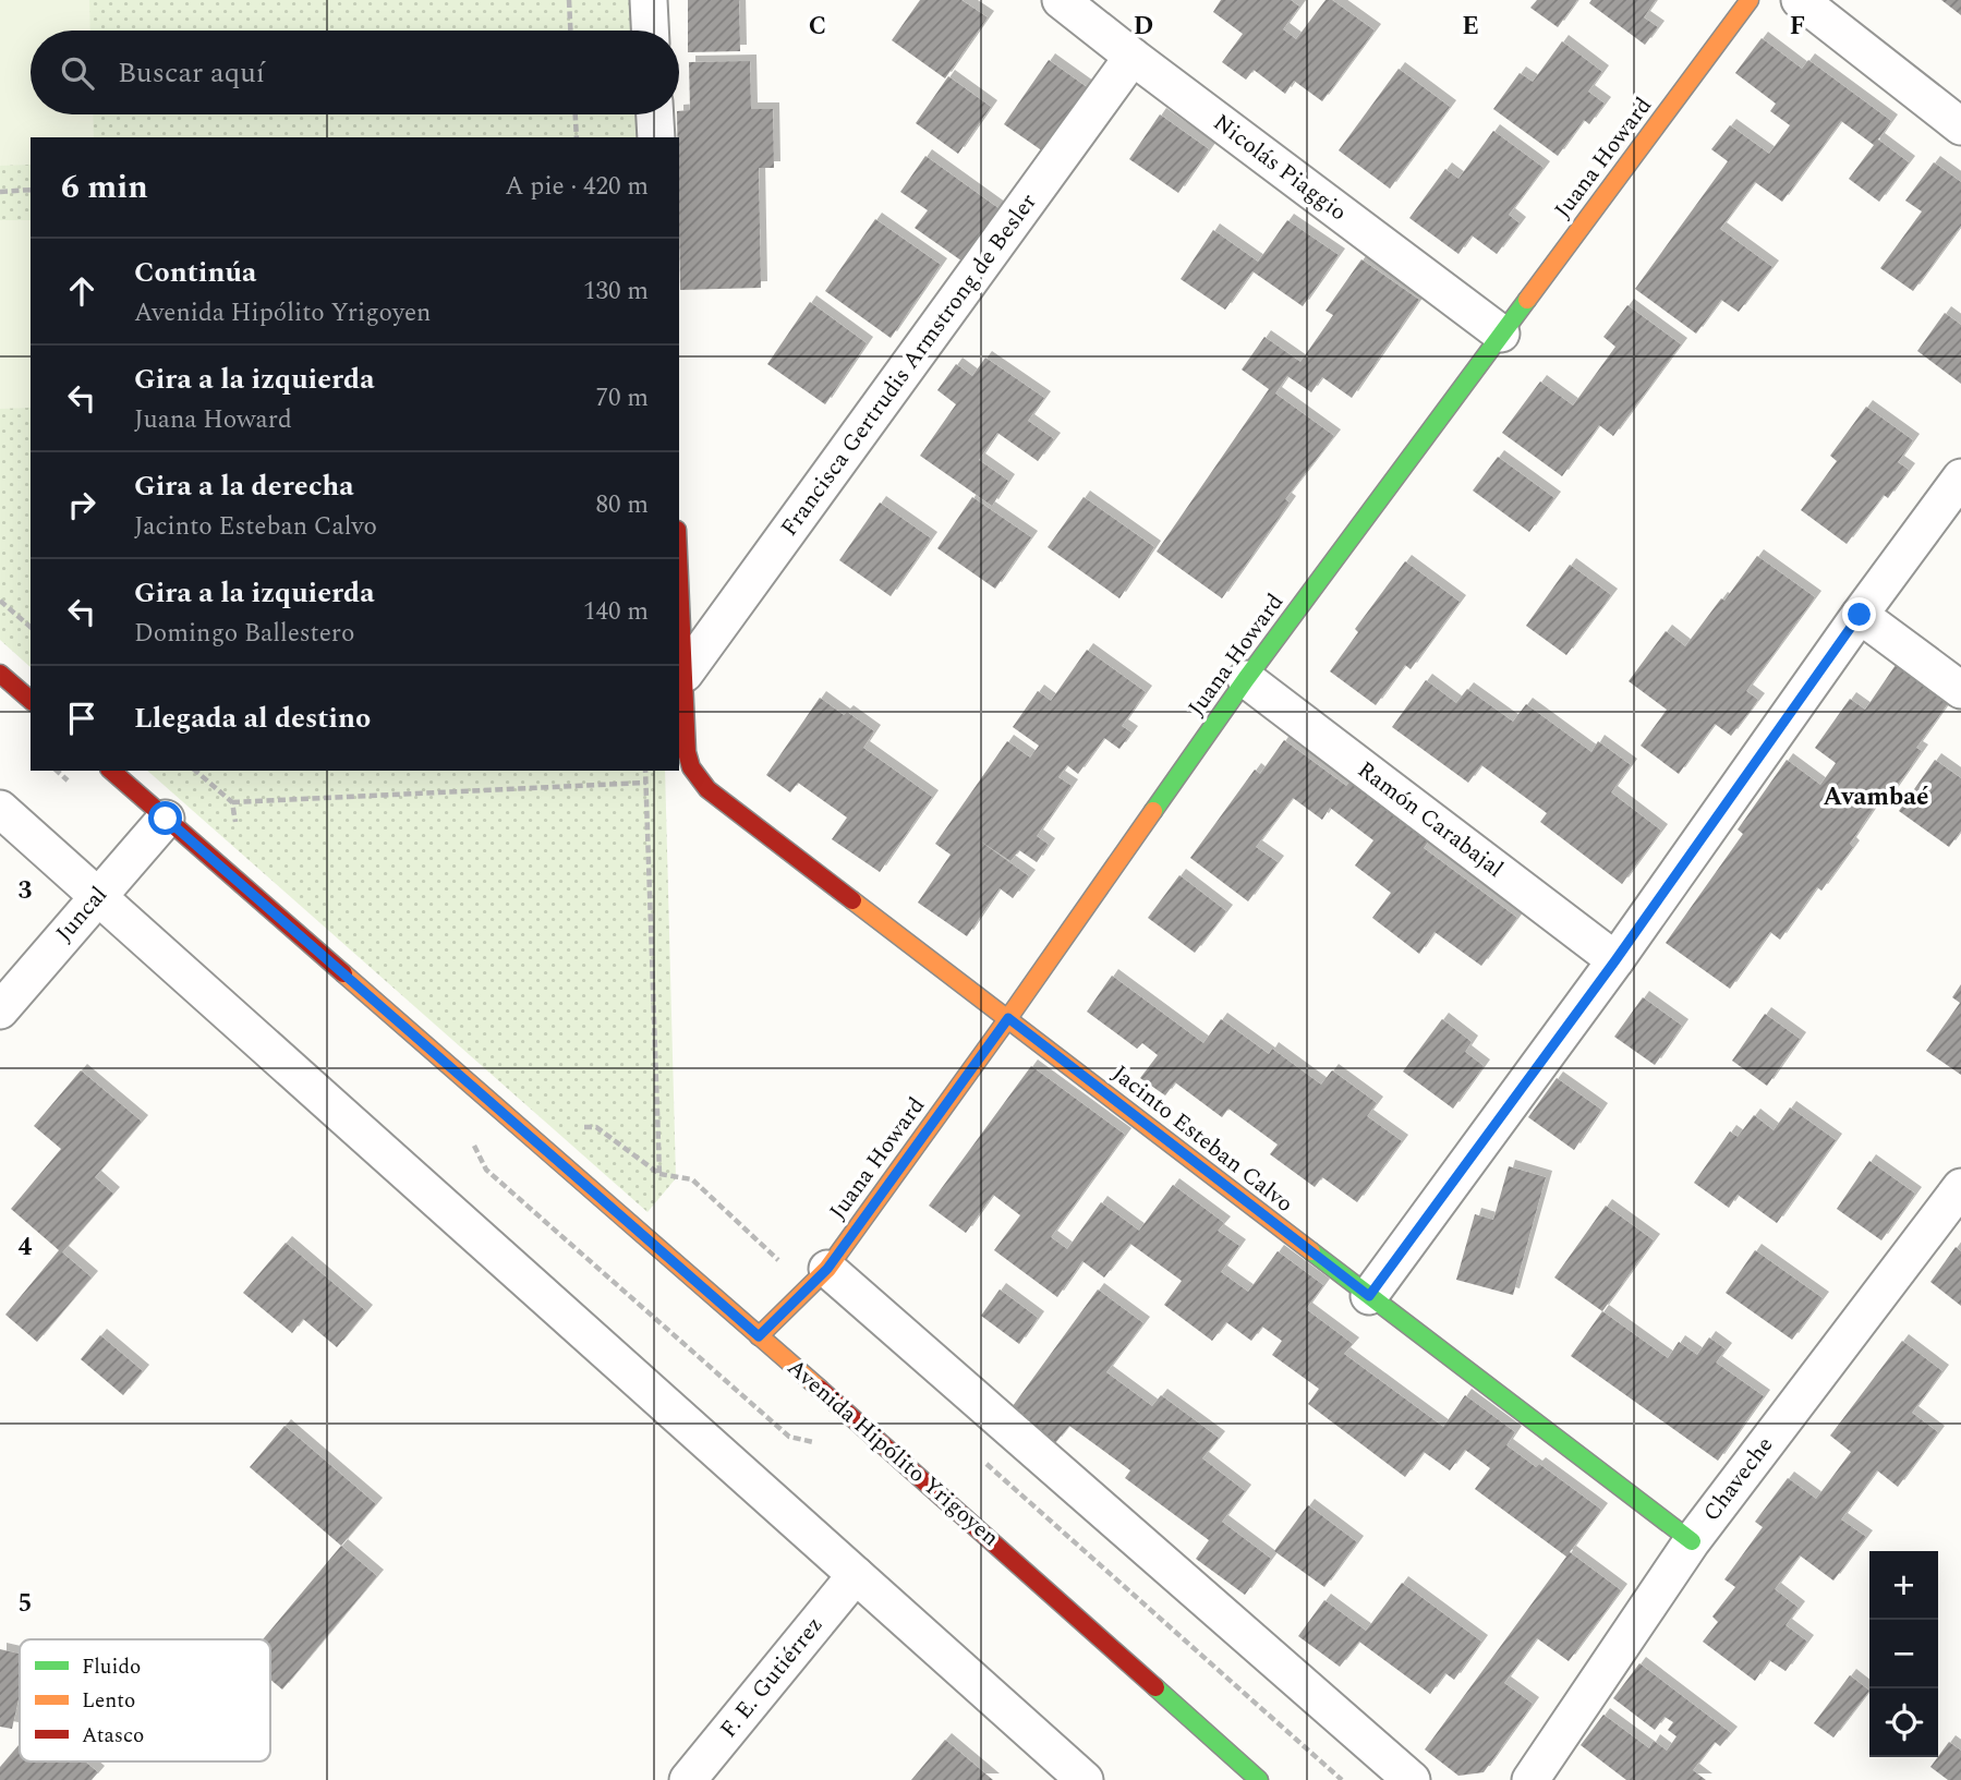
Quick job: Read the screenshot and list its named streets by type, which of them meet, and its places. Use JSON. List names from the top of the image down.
{
  "streets": {
    "street": [
      "Juana Howard",
      "Nicolás Piaggio",
      "Francisca Gertrudis Armstrong de Besler",
      "Ramón Carabajal",
      "Juncal",
      "Jacinto Esteban Calvo",
      "Avenida Hipólito Yrigoyen",
      "Chaveche",
      "F. E. Gutiérrez"
    ]
  },
  "crossings": [
    ["Juana Howard", "Nicolás Piaggio"],
    ["Juana Howard", "Ramón Carabajal"],
    ["Juana Howard", "Jacinto Esteban Calvo"],
    ["Juana Howard", "Avenida Hipólito Yrigoyen"],
    ["Nicolás Piaggio", "Francisca Gertrudis Armstrong de Besler"],
    ["Francisca Gertrudis Armstrong de Besler", "Jacinto Esteban Calvo"],
    ["Juncal", "Avenida Hipólito Yrigoyen"],
    ["Jacinto Esteban Calvo", "Chaveche"]
  ],
  "districts": ["Avambaé"],
  "legend": ["Fluido", "Lento", "Atasco"],
  "page": {
    "search": "Buscar aquí",
    "heading": ["6 min", "A pie · 420 m"],
    "list": [
      ["Continúa", "Avenida Hipólito Yrigoyen", "130 m"],
      ["Gira a la izquierda", "Juana Howard", "70 m"],
      ["Gira a la derecha", "Jacinto Esteban Calvo", "80 m"],
      ["Gira a la izquierda", "Domingo Ballestero", "140 m"],
      "Llegada al destino"
    ],
    "map_buttons": ["+", "−"]
  },
  "grid": {
    "columns": [
      "C",
      "D",
      "E",
      "F"
    ],
    "rows": ["3", "4", "5"]
  }
}
